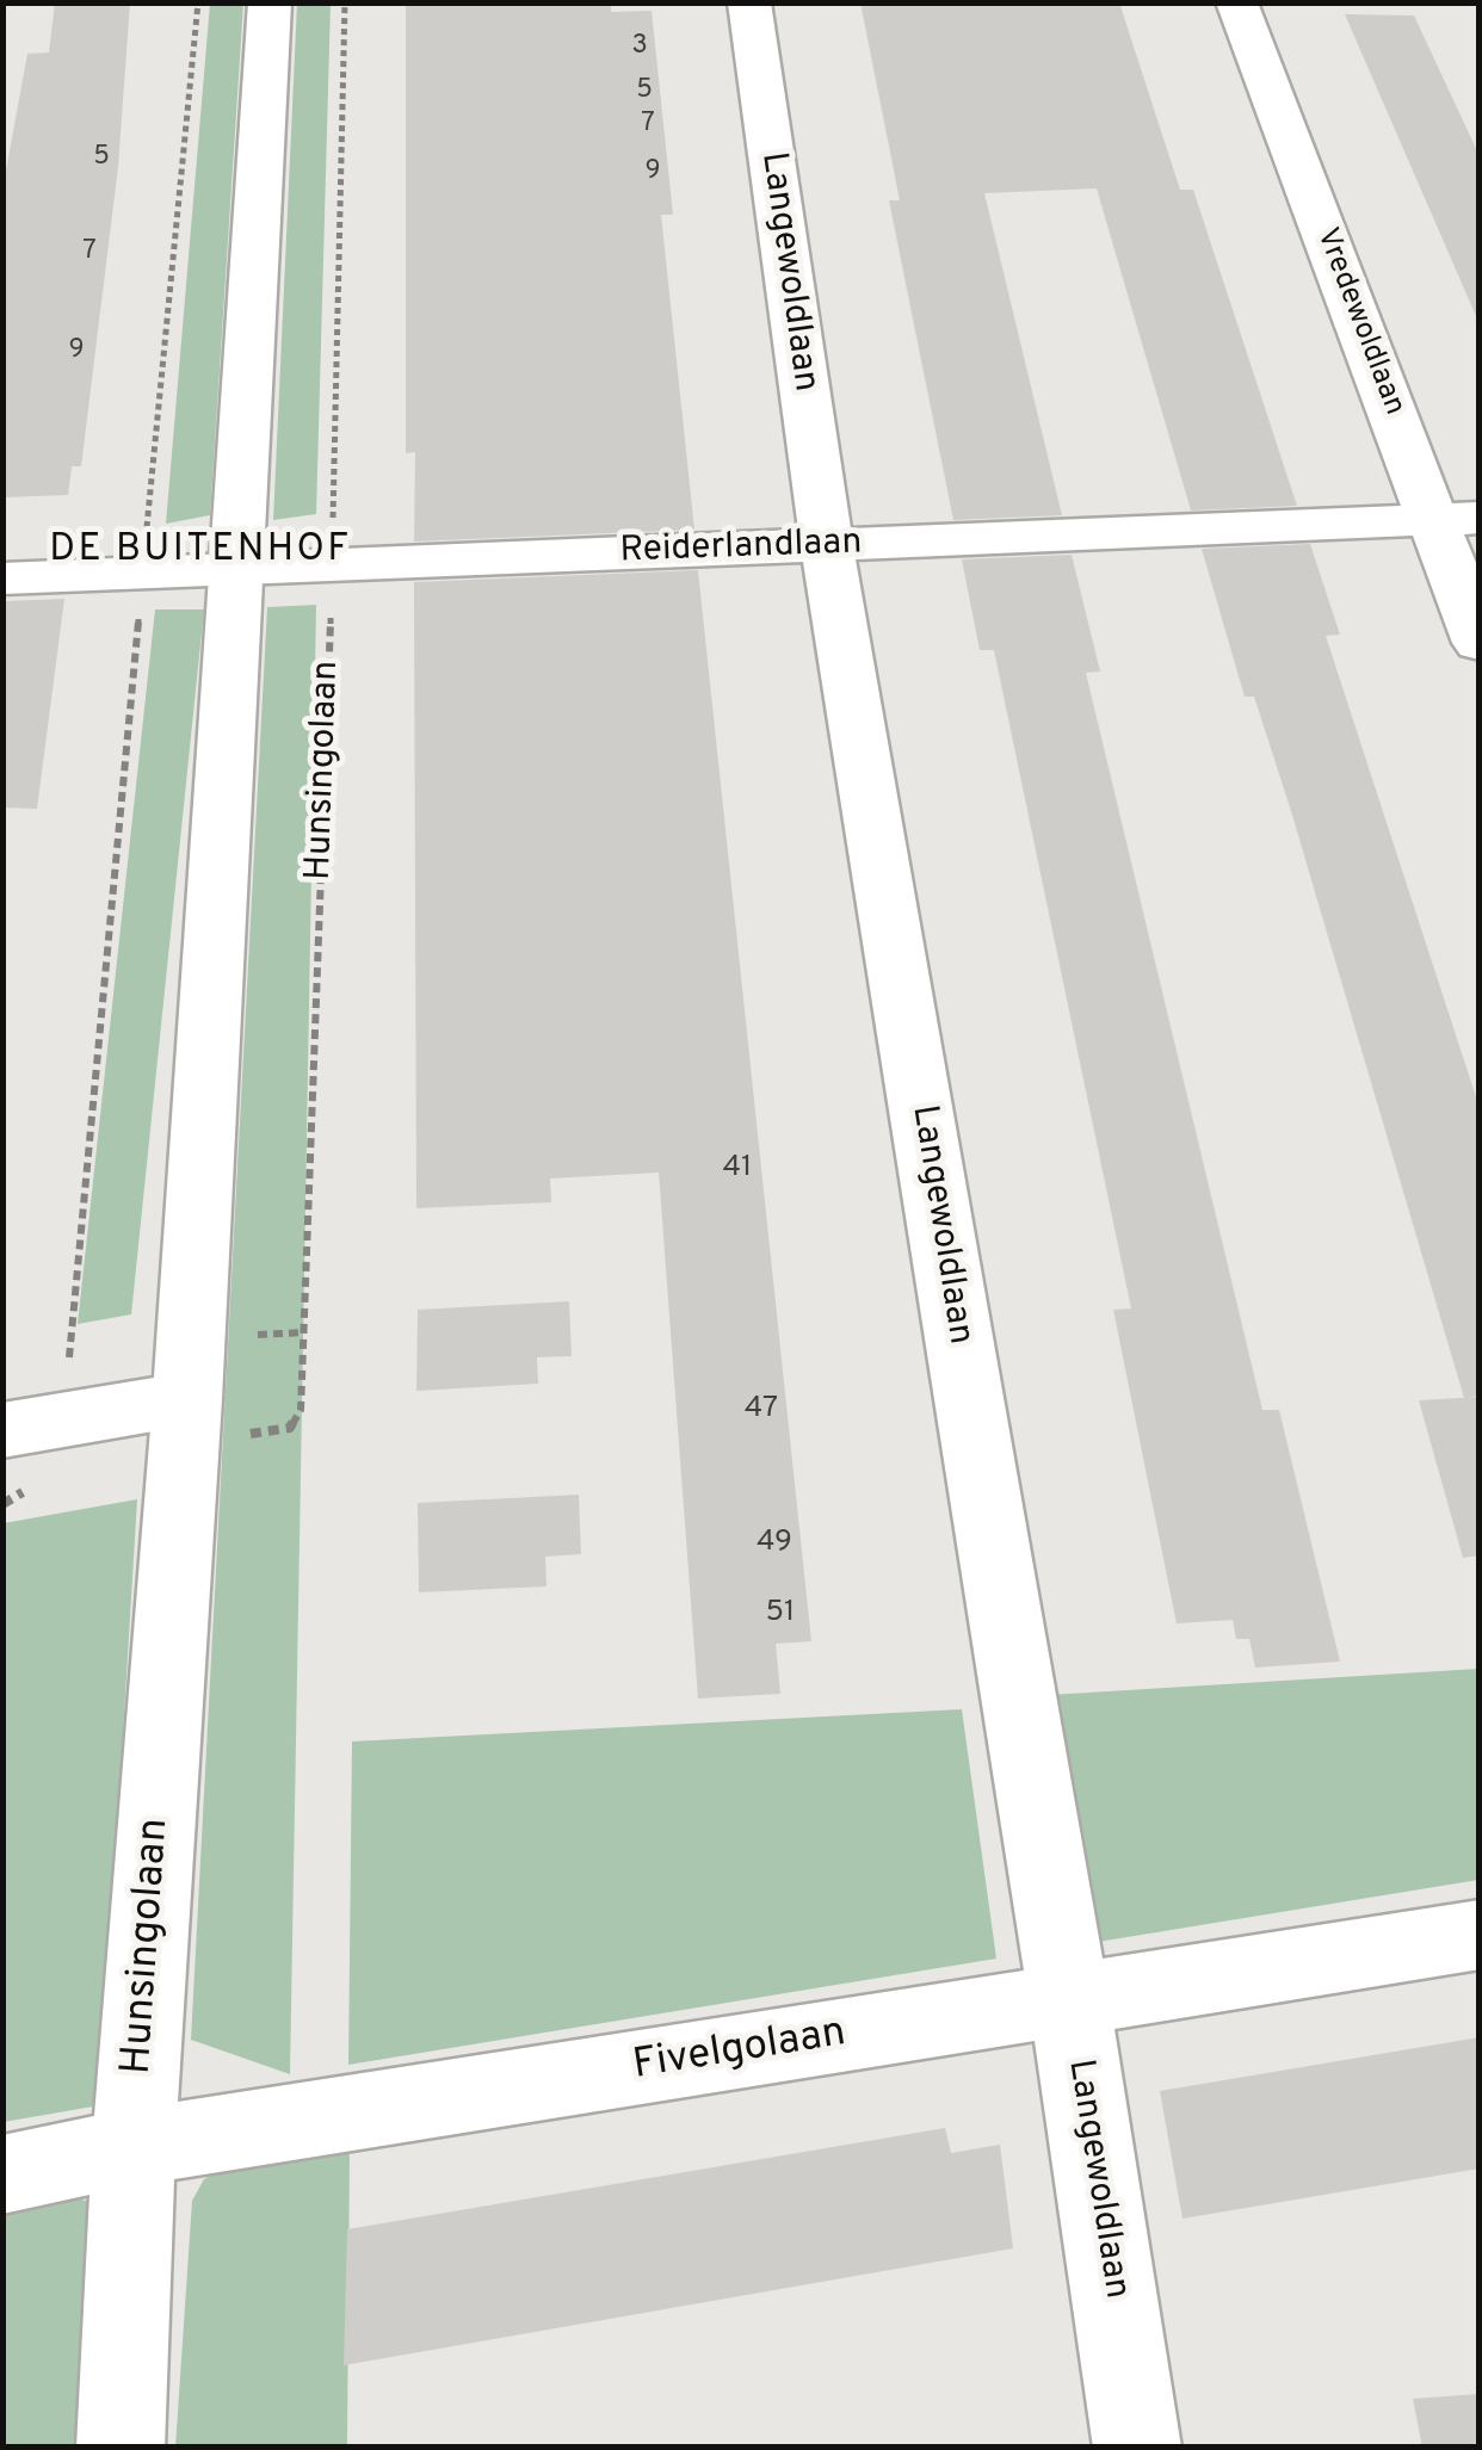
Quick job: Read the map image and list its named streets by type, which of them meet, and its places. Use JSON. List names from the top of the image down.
{
  "streets": {
    "street": [
      "Langewoldlaan",
      "Vredewoldlaan",
      "Reiderlandlaan",
      "Hunsingolaan",
      "Fivelgolaan"
    ]
  },
  "crossings": [
    ["Langewoldlaan", "Reiderlandlaan"],
    ["Langewoldlaan", "Fivelgolaan"],
    ["Vredewoldlaan", "Reiderlandlaan"],
    ["Reiderlandlaan", "Hunsingolaan"],
    ["Hunsingolaan", "Fivelgolaan"]
  ],
  "districts": ["DE BUITENHOF"],
  "house_numbers": [
    "3",
    "5",
    "7",
    "5",
    "9",
    "7",
    "9",
    "41",
    "47",
    "49",
    "51"
  ]
}
